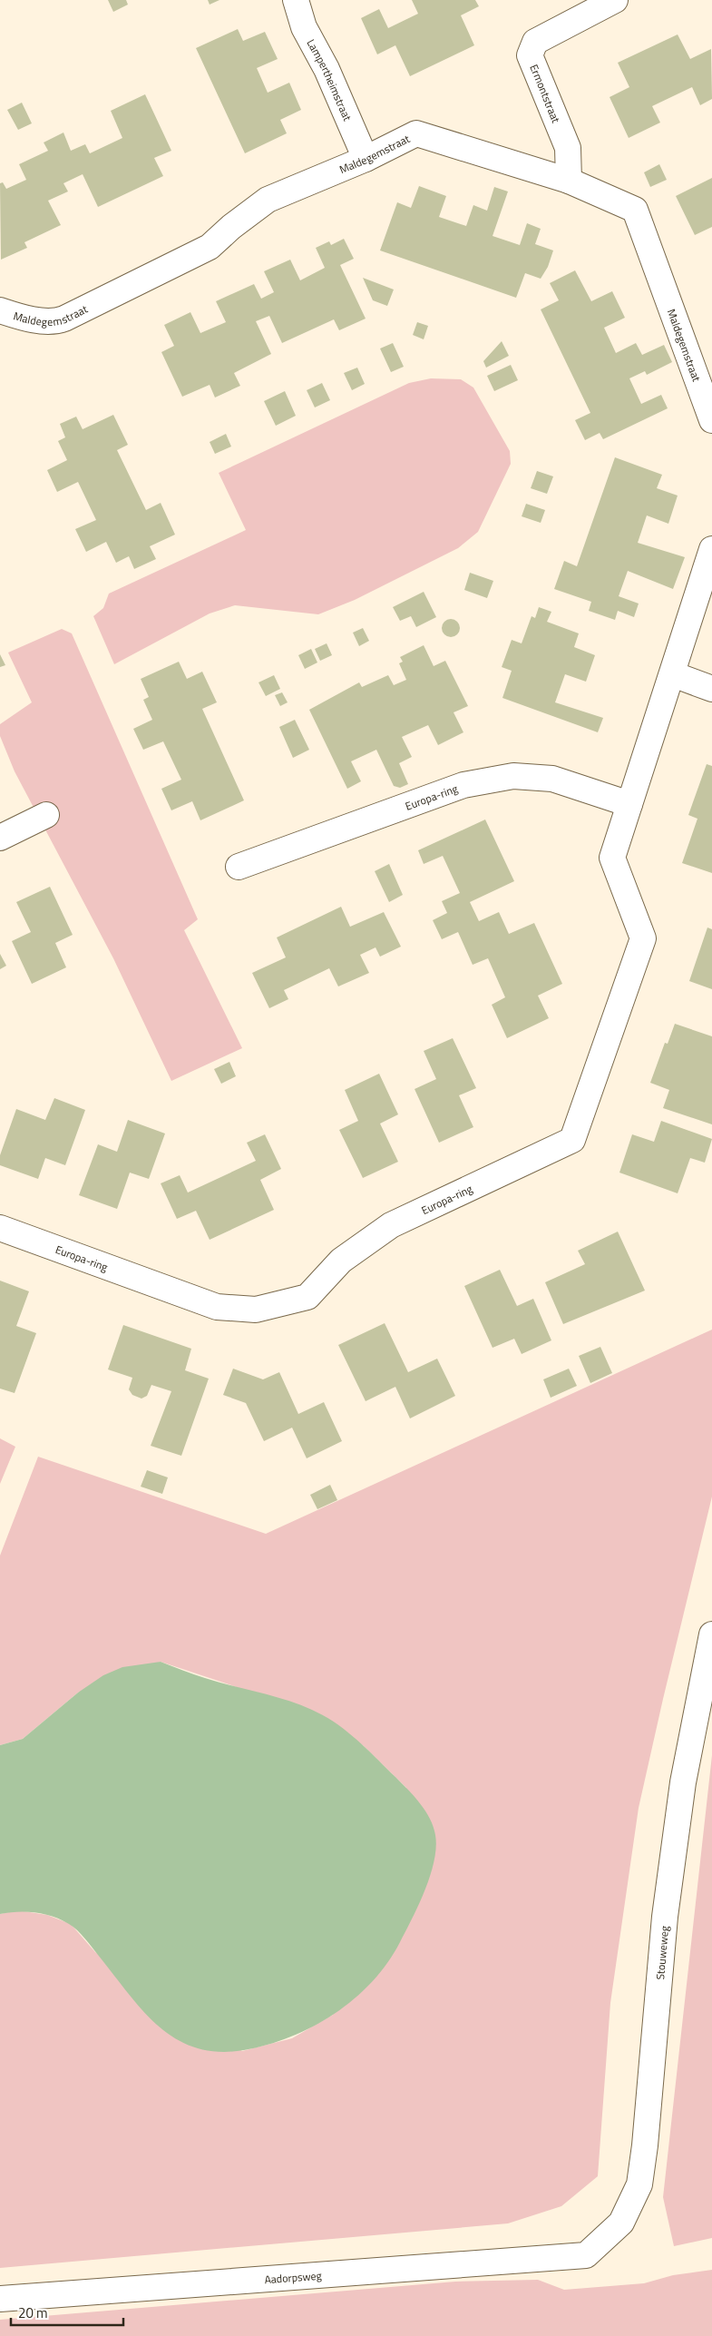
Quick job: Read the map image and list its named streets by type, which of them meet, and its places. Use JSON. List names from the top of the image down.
{
  "streets": {
    "street": [
      "Lampertheimstraat",
      "Ermontstraat",
      "Maldegemstraat",
      "Europa-ring",
      "Stouweweg",
      "Aadorpsweg"
    ]
  },
  "crossings": [
    ["Lampertheimstraat", "Maldegemstraat"],
    ["Ermontstraat", "Maldegemstraat"],
    ["Stouweweg", "Aadorpsweg"]
  ],
  "scale_bar": "20 m"
}
